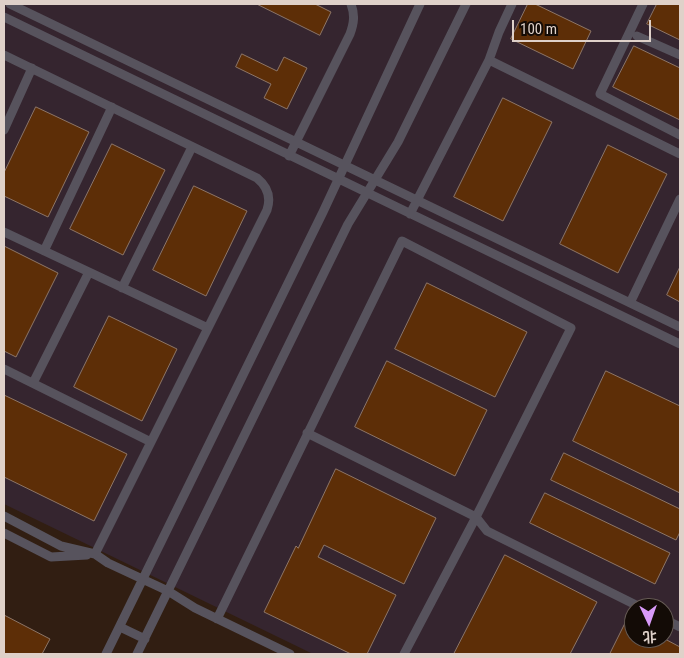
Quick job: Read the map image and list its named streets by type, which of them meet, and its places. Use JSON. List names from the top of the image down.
{
  "scale_bar": "100 m",
  "north": "bottom"
}
